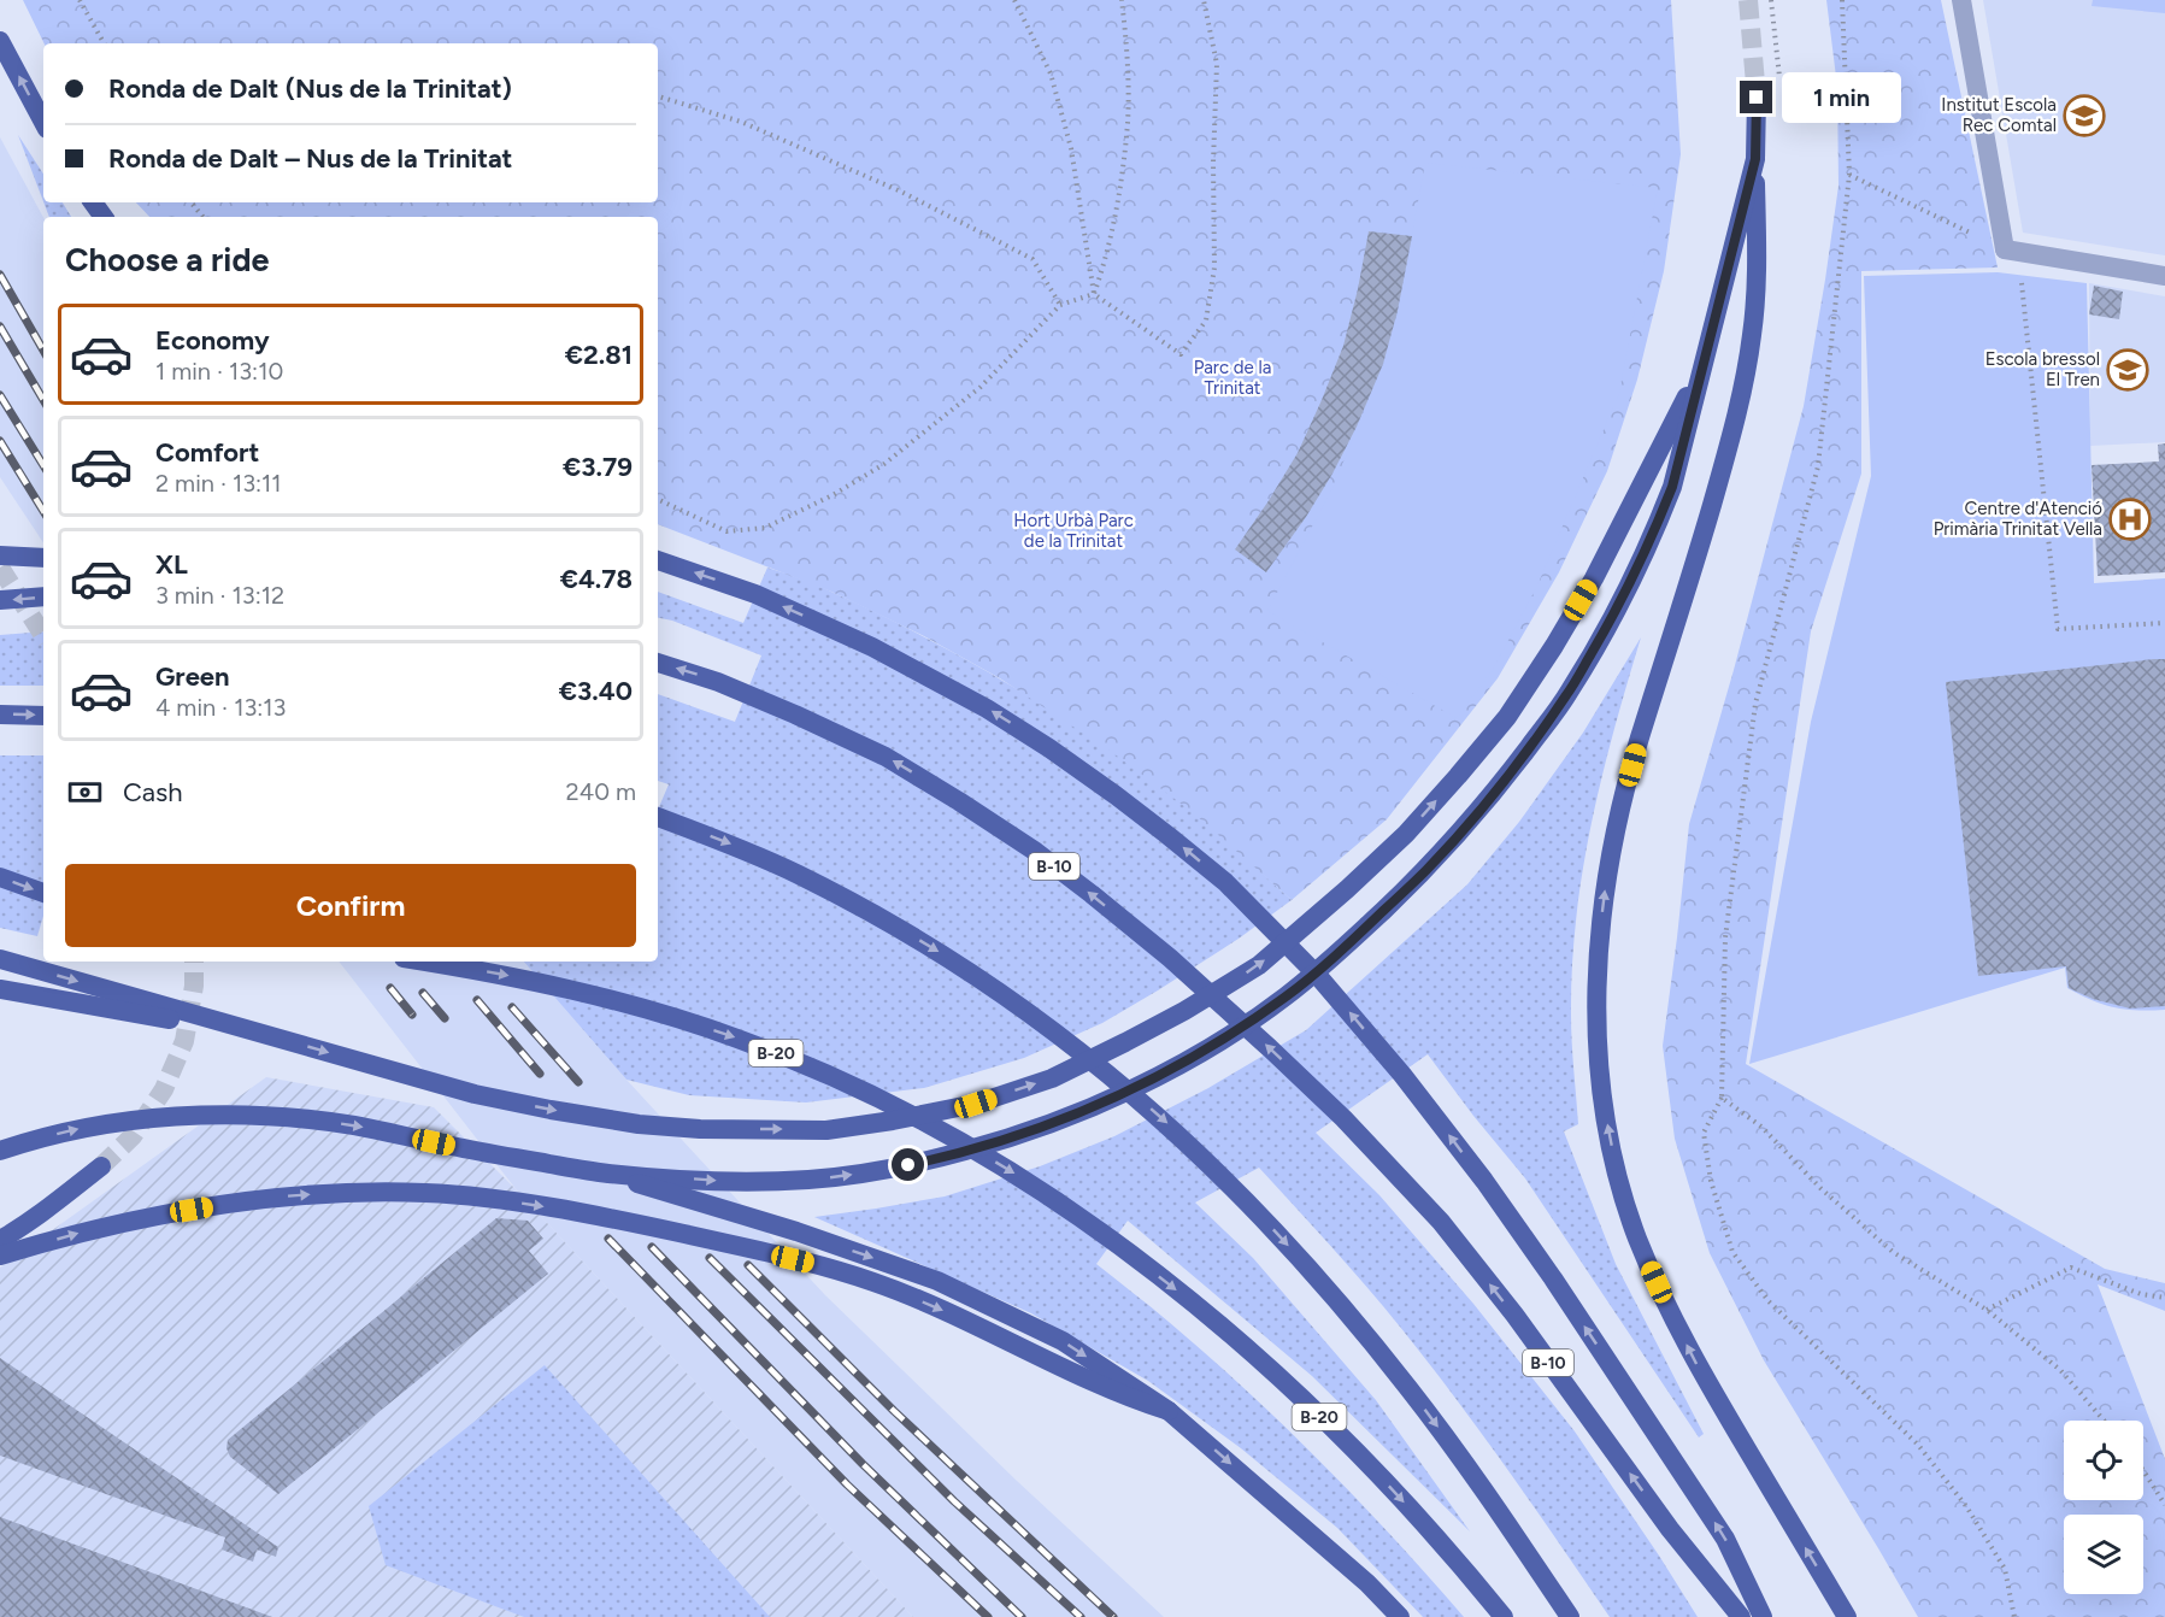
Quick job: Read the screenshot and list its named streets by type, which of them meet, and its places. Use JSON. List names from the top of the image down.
{
  "streets": {
    "highway": ["B-10", "B-20"]
  },
  "parks": ["Parc de la Trinitat", "Hort Urbà Parc de la Trinitat"],
  "places": {
    "school or university": ["Institut Escola Rec Comtal", "Escola bressol El Tren"],
    "hospital": ["Centre d'Atenció Primària Trinitat Vella"]
  },
  "page": {
    "banner": ["Ronda de Dalt (Nus de la Trinitat)", "Ronda de Dalt – Nus de la Trinitat"],
    "bubble": "1 min",
    "heading": "Choose a ride",
    "list": [
      {
        "name": "Economy",
        "note": "1 min · 13:10",
        "value": "€2.81"
      },
      {
        "name": "Comfort",
        "note": "2 min · 13:11",
        "value": "€3.79"
      },
      {
        "name": "XL",
        "note": "3 min · 13:12",
        "value": "€4.78"
      },
      {
        "name": "Green",
        "note": "4 min · 13:13",
        "value": "€3.40"
      }
    ],
    "pay": ["Cash", "240 m"],
    "buttons": "Confirm"
  }
}
